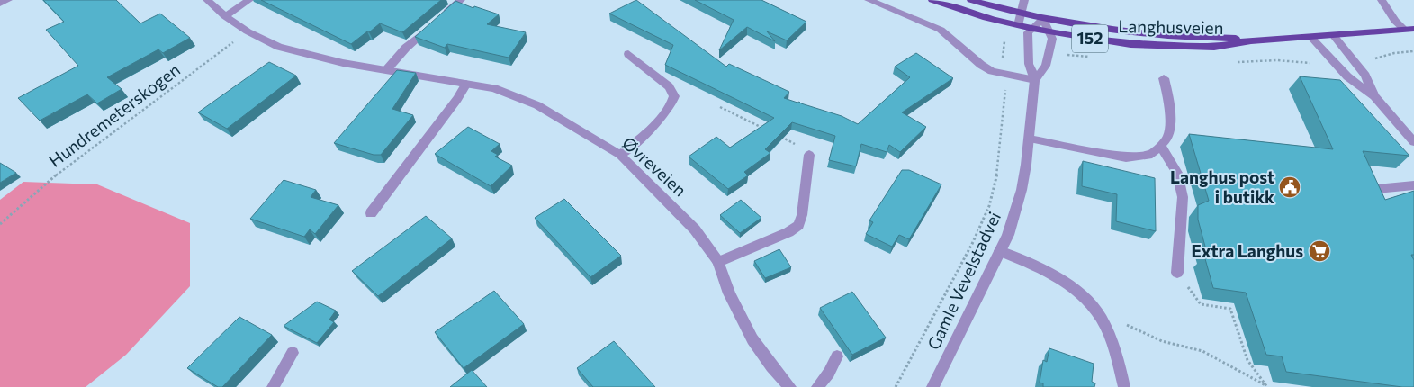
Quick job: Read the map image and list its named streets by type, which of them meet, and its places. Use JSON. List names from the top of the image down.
{
  "streets": {
    "main road": ["Langhusveien", "152"],
    "street": ["Øvreveien", "Gamle Vevelstadvei"],
    "path": ["Hundremeterskogen"]
  },
  "crossings": [
    ["Langhusveien", "Gamle Vevelstadvei"],
    ["Hundremeterskogen", "Øvreveien"]
  ],
  "places": {
    "public building": ["Langhus post i butikk"],
    "supermarket": ["Extra Langhus"]
  }
}
